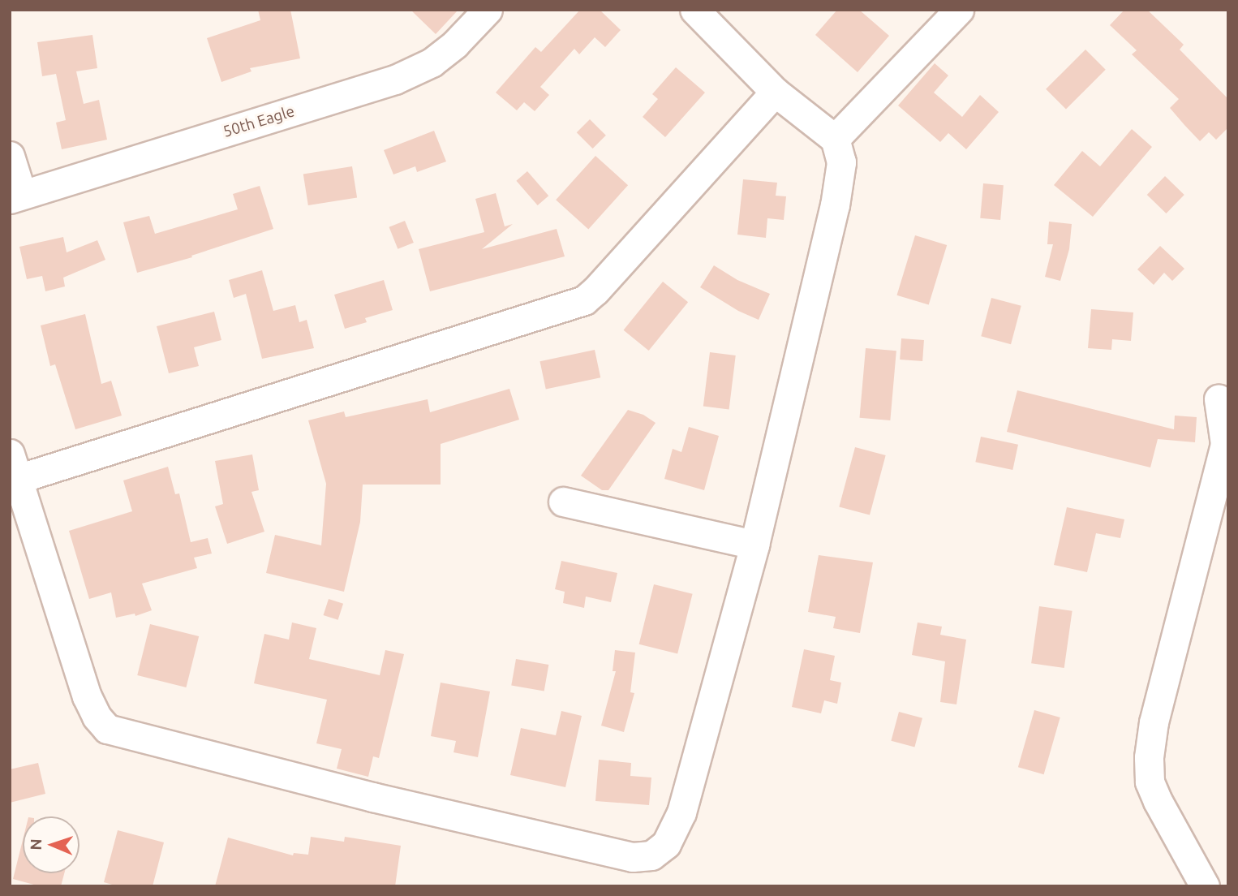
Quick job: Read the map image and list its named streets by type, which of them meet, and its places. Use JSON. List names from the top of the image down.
{
  "streets": {
    "street": ["50th Eagle"]
  },
  "north": "left"
}
